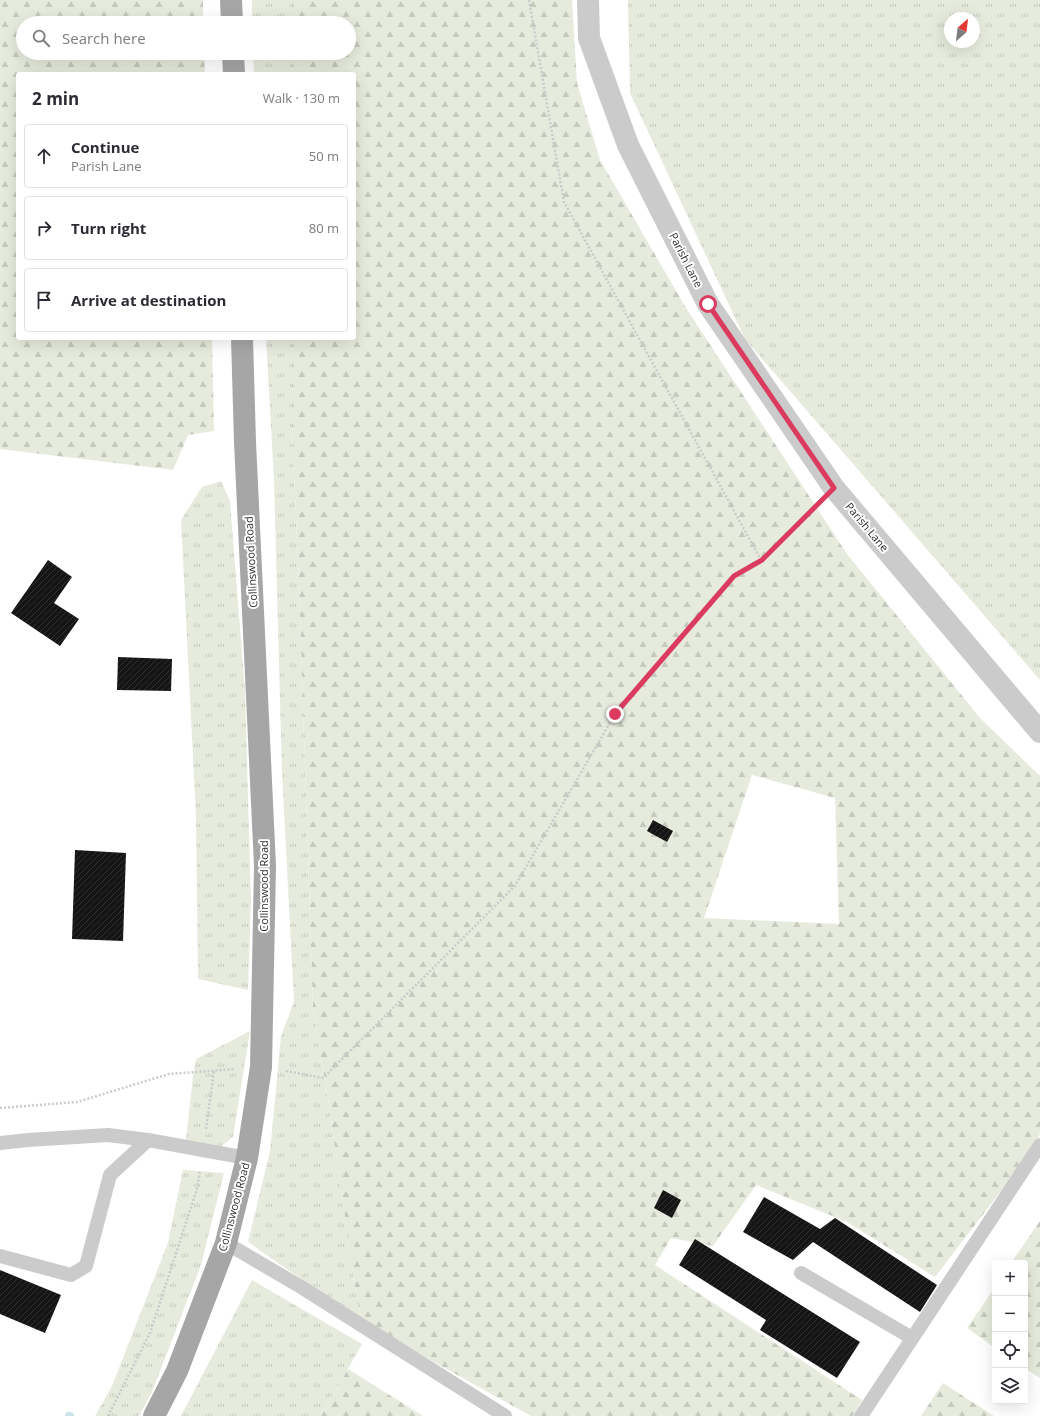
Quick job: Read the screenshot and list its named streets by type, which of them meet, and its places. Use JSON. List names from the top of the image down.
{
  "streets": {
    "main road": ["Collinswood Road"],
    "street": ["Parish Lane"]
  },
  "north": "top right",
  "page": {
    "search": "Search here",
    "heading": ["2 min", "Walk · 130 m"],
    "list": [
      ["Continue", "Parish Lane", "50 m"],
      ["Turn right", "80 m"],
      "Arrive at destination"
    ],
    "map_buttons": ["+", "−"]
  }
}
